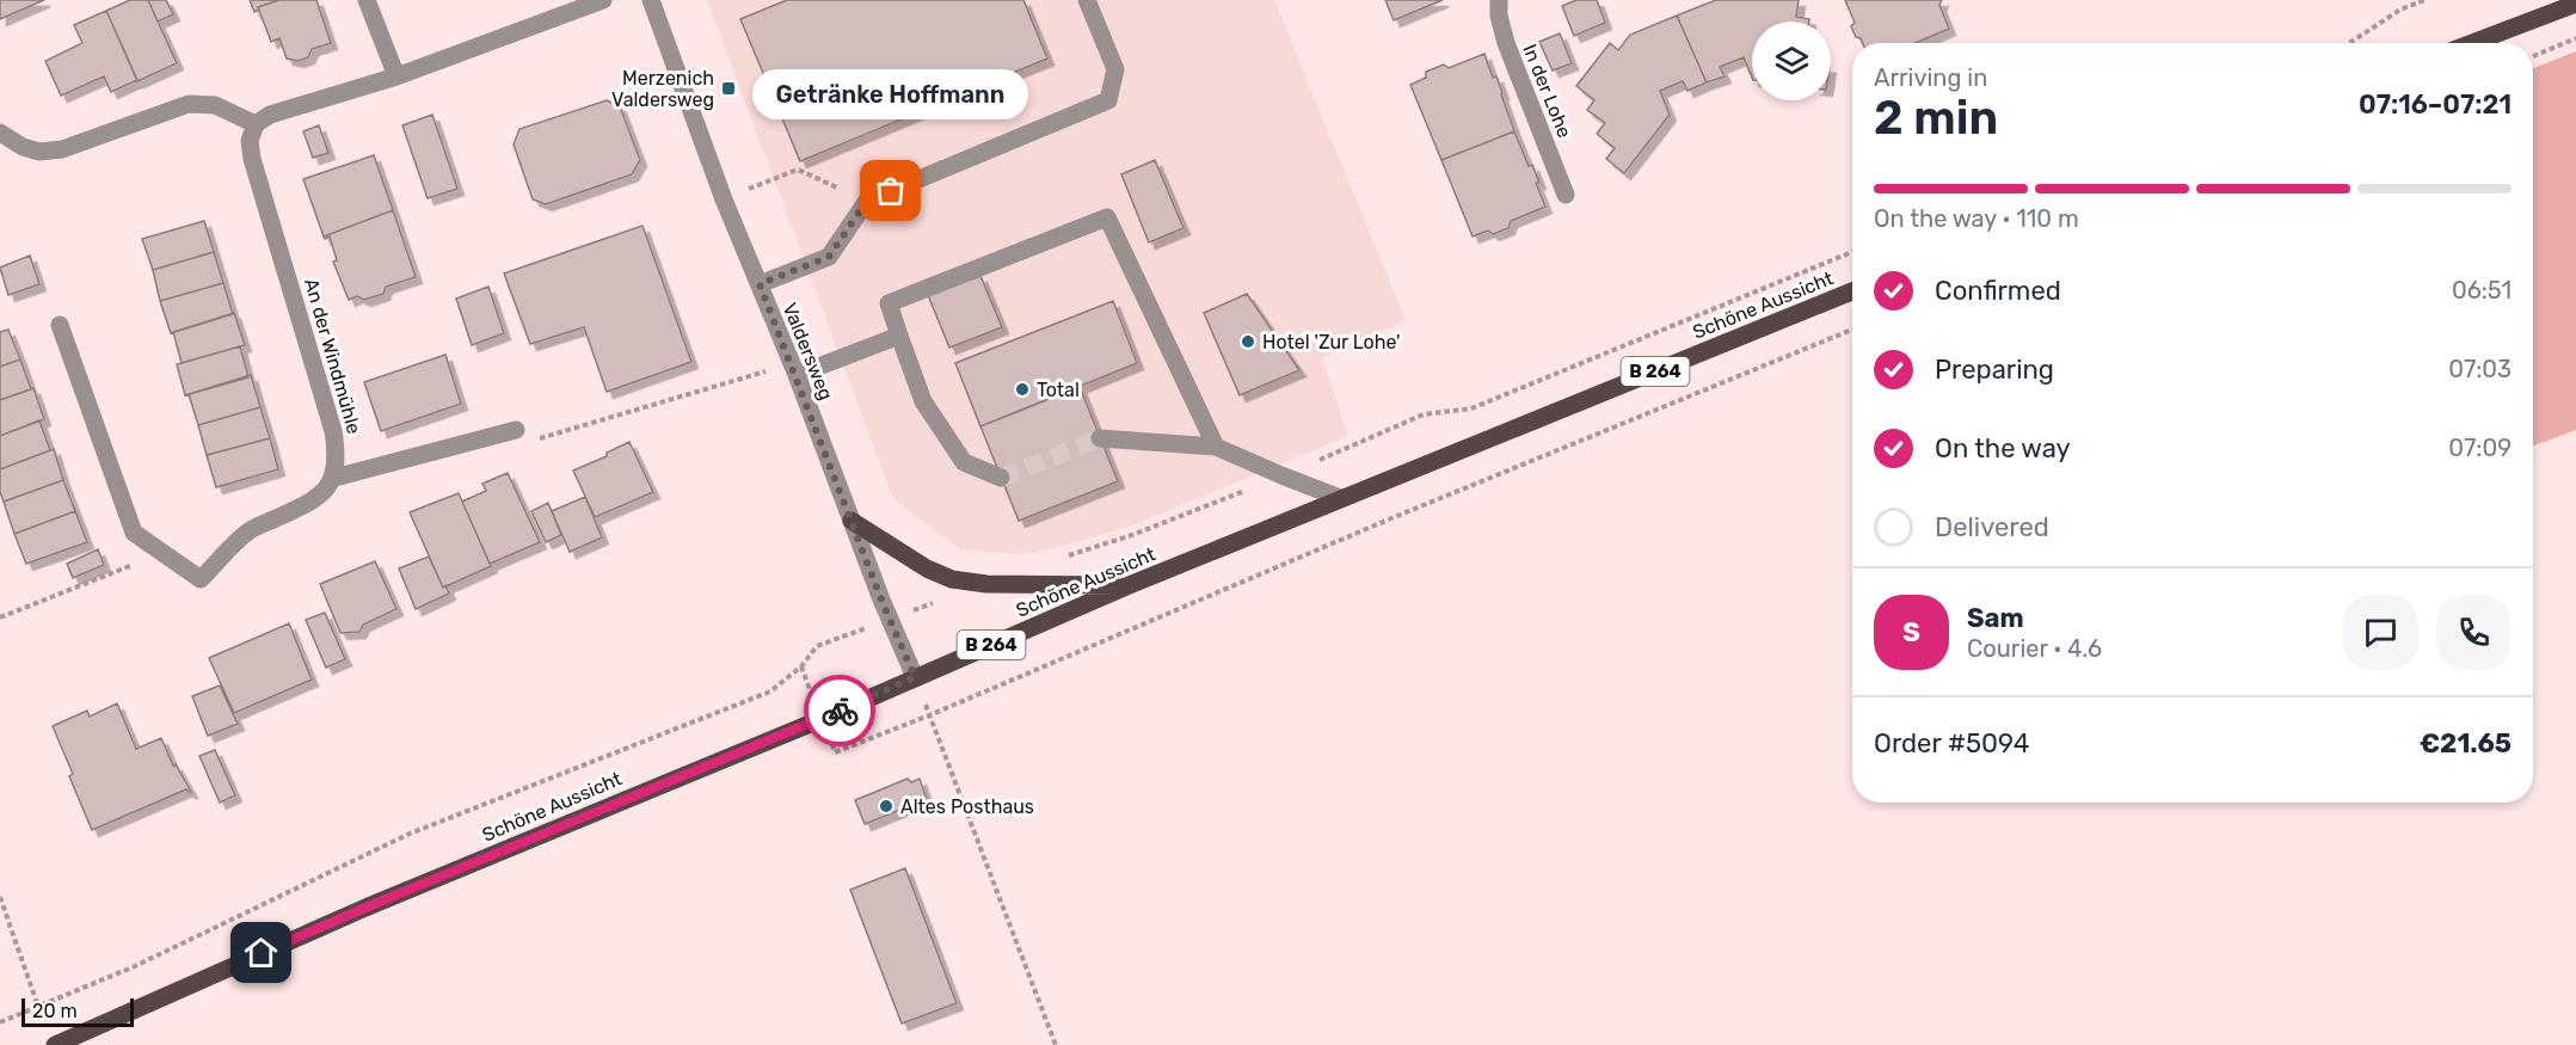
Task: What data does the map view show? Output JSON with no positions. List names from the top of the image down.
{
  "streets": {
    "main road": ["Schöne Aussicht", "B 264"],
    "street": ["In der Lohe", "Valdersweg", "An der Windmühle"]
  },
  "crossings": [
    ["Schöne Aussicht", "Valdersweg"]
  ],
  "places": {
    "transit": ["Merzenich Valdersweg"],
    "other": [
      "Getränke Hoffmann",
      "Hotel 'Zur Lohe'",
      "Total",
      "Altes Posthaus"
    ]
  },
  "scale_bar": "20 m",
  "page": {
    "heading": ["2 min", "Arriving in", "07:16–07:21"],
    "panel": [
      "Sam",
      "Courier · 4.6",
      "Order #5094",
      "€21.65"
    ],
    "bubble": "Getränke Hoffmann",
    "bar": "On the way · 110 m",
    "list": [
      ["Confirmed", "06:51"],
      ["Preparing", "07:03"],
      ["On the way", "07:09"],
      "Delivered"
    ],
    "round": "S",
    "scale": "20 m"
  }
}
